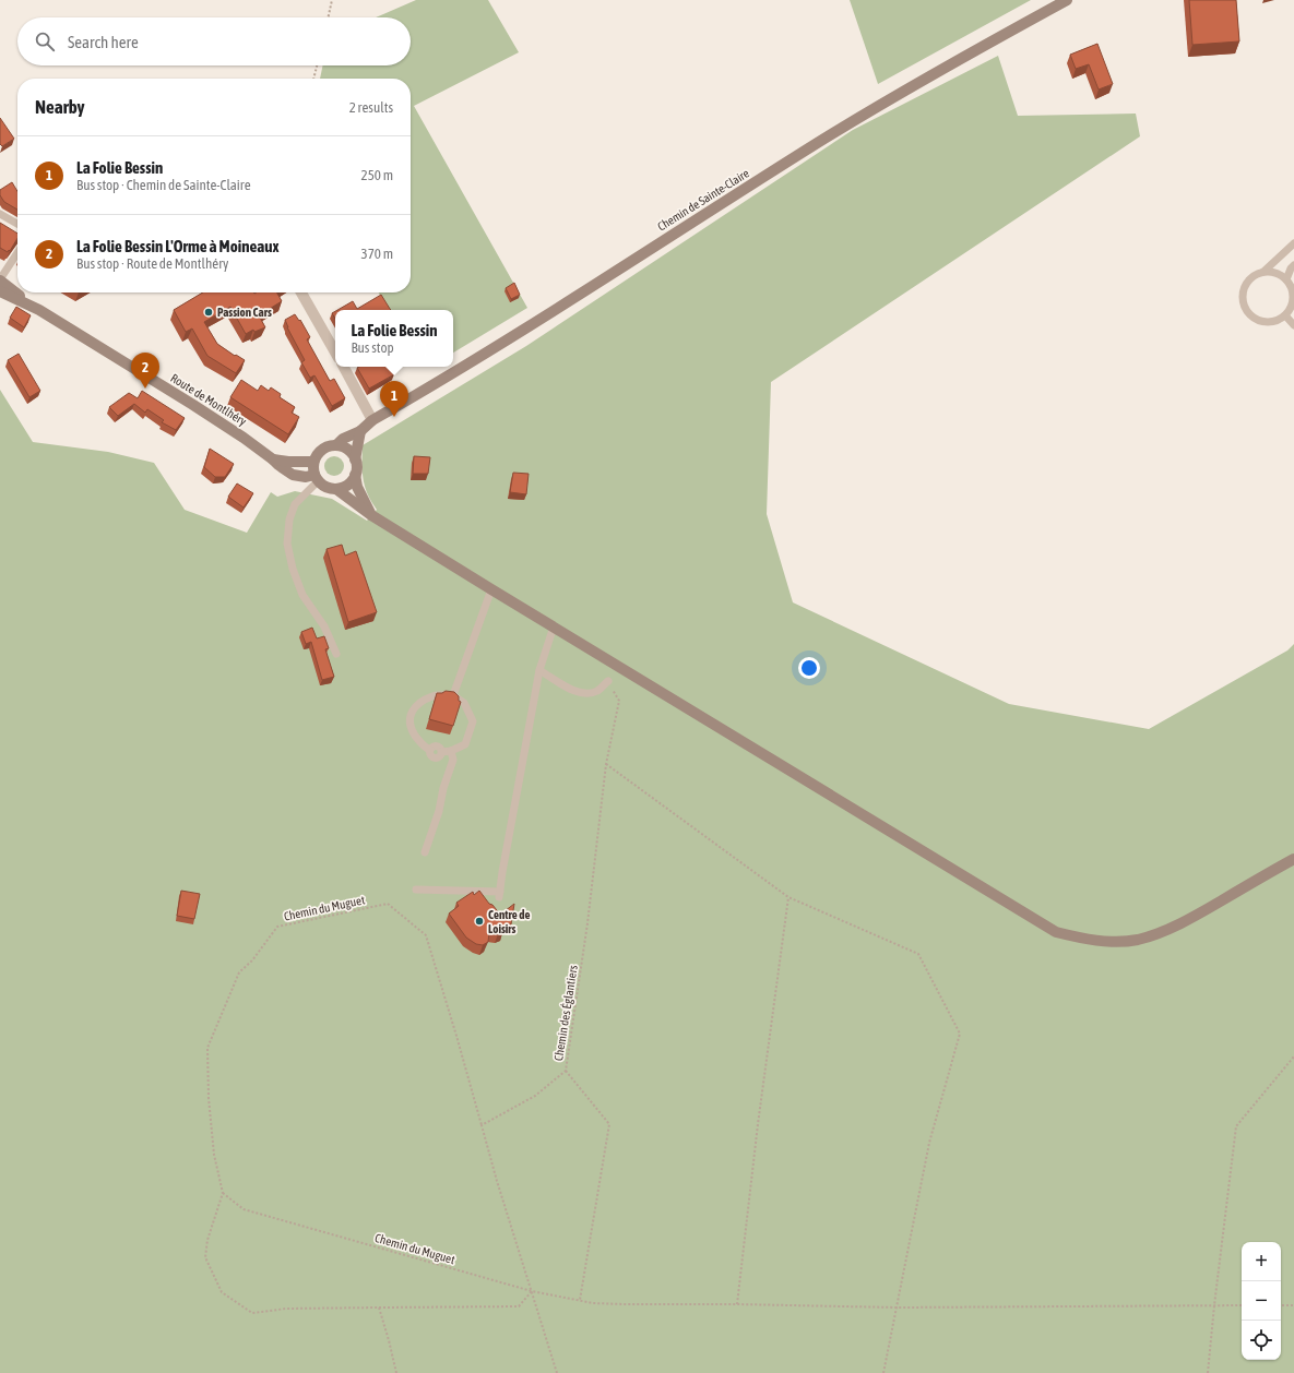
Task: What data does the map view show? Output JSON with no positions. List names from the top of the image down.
{
  "streets": {
    "main road": ["Chemin de Sainte-Claire", "Route de Montlhéry"],
    "path": ["Chemin du Muguet", "Chemin des Églantiers"]
  },
  "crossings": [
    ["Chemin de Sainte-Claire", "Route de Montlhéry"],
    ["Chemin du Muguet", "Chemin des Églantiers"]
  ],
  "places": ["Passion Cars", "Centre de Loisirs"],
  "page": {
    "search": "Search here",
    "heading": ["Nearby", "2 results"],
    "list": [
      {
        "mark": "1",
        "name": "La Folie Bessin",
        "note": "Bus stop · Chemin de Sainte-Claire",
        "value": "250 m"
      },
      {
        "mark": "2",
        "name": "La Folie Bessin L'Orme à Moineaux",
        "note": "Bus stop · Route de Montlhéry",
        "value": "370 m"
      }
    ],
    "popup": ["La Folie Bessin", "Bus stop"],
    "pins": ["2", "1"],
    "map_buttons": ["+", "−"]
  }
}
